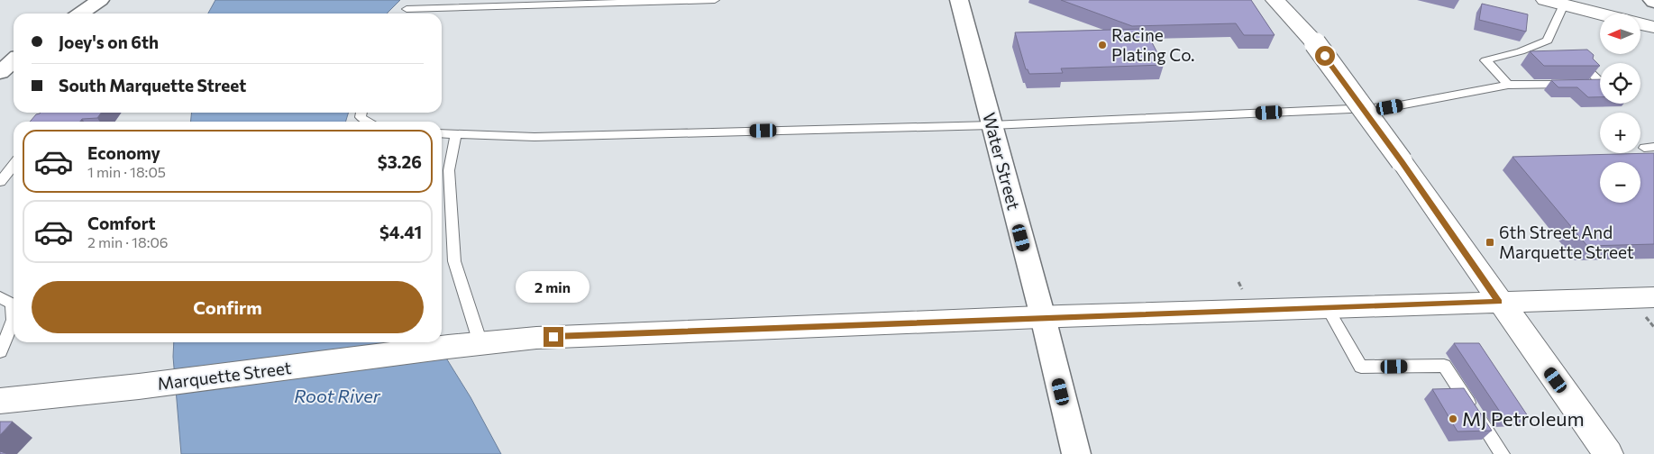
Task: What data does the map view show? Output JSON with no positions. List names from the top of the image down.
{
  "streets": {
    "street": ["Water Street", "Marquette Street"]
  },
  "crossings": [
    ["Water Street", "Marquette Street"]
  ],
  "water": ["Root River"],
  "places": {
    "other": ["Racine Plating Co.", "MJ Petroleum"],
    "transit": ["6th Street And Marquette Street"]
  },
  "north": "left",
  "page": {
    "map_buttons": ["+", "−"],
    "banner": ["Joey's on 6th", "South Marquette Street"],
    "list": [
      {
        "name": "Economy",
        "note": "1 min · 18:05",
        "value": "$3.26"
      },
      {
        "name": "Comfort",
        "note": "2 min · 18:06",
        "value": "$4.41"
      }
    ],
    "bubble": "2 min",
    "buttons": "Confirm"
  }
}
